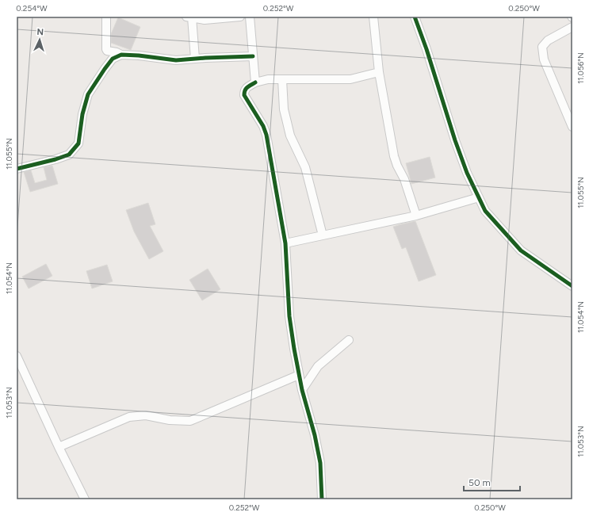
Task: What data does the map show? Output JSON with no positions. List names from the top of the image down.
{
  "scale_bar": "50 m",
  "north": "top",
  "coordinates": [
    "0.254°W",
    "0.252°W",
    "0.250°W",
    "11.056°N",
    "11.055°N",
    "11.054°N",
    "11.053°N"
  ]
}
